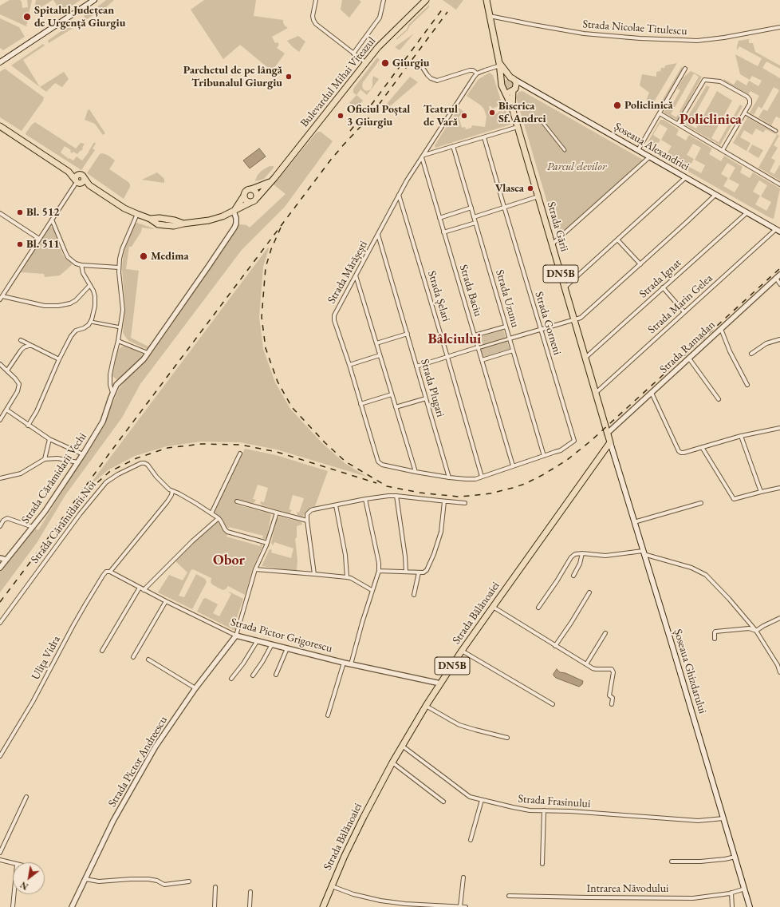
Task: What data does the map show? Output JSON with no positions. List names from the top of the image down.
{
  "streets": {
    "main road": [
      "Bulevardul Mihai Viteazul",
      "Șoseaua Alexandriei",
      "Strada Gării",
      "DN5B",
      "Strada Bălănoaiei",
      "Șoseaua Ghizdarului"
    ],
    "street": [
      "Strada Nicolae Titulescu",
      "Strada Mărășești",
      "Strada Ignat",
      "Strada Baciu",
      "Strada Șelari",
      "Strada Uzunu",
      "Strada Marin Gelea",
      "Strada Gorneni",
      "Strada Ramadan",
      "Strada Plugari",
      "Strada Cărămidarii Vechi",
      "Strada Cărămidarii Noi",
      "Strada Pictor Grigorescu",
      "Ulița Vidra",
      "Strada Pictor Andreescu",
      "Strada Frasinului",
      "Intrarea Năvodului"
    ]
  },
  "crossings": [
    ["Strada Nicolae Titulescu", "DN5B"],
    ["Șoseaua Alexandriei", "Strada Gării"],
    ["Șoseaua Alexandriei", "DN5B"],
    ["Șoseaua Alexandriei", "Strada Ignat"],
    ["Șoseaua Alexandriei", "Strada Marin Gelea"],
    ["Strada Gării", "DN5B"],
    ["Strada Gării", "Strada Ignat"],
    ["Strada Gării", "Strada Marin Gelea"],
    ["Strada Gării", "Strada Ramadan"],
    ["Strada Gării", "Strada Bălănoaiei"],
    ["Strada Gării", "Șoseaua Ghizdarului"],
    ["Strada Mărășești", "Strada Baciu"],
    ["Strada Mărășești", "Strada Șelari"],
    ["Strada Mărășești", "Strada Plugari"],
    ["Strada Uzunu", "Strada Gorneni"],
    ["Strada Cărămidarii Noi", "Ulița Vidra"],
    ["Strada Bălănoaiei", "Strada Pictor Grigorescu"],
    ["Strada Bălănoaiei", "Șoseaua Ghizdarului"],
    ["Strada Bălănoaiei", "Strada Frasinului"],
    ["Strada Pictor Grigorescu", "Ulița Vidra"],
    ["Strada Pictor Grigorescu", "Strada Pictor Andreescu"],
    ["Șoseaua Ghizdarului", "Strada Frasinului"],
    ["Șoseaua Ghizdarului", "Intrarea Năvodului"]
  ],
  "districts": ["Policlinica", "Bâlciului", "Obor"],
  "parks": ["Parcul elevilor"],
  "places": [
    "Spitalul Județean de Urgență Giurgiu",
    "Giurgiu",
    "Parchetul de pe lângă Tribunalul Giurgiu",
    "Policlinică",
    "Biserica Sf. Andrei",
    "Oficiul Poștal 3 Giurgiu",
    "Teatrul de Vară",
    "Vlasca",
    "Bl. 512",
    "Bl. 511",
    "Medima"
  ],
  "north": "bottom left"
}
